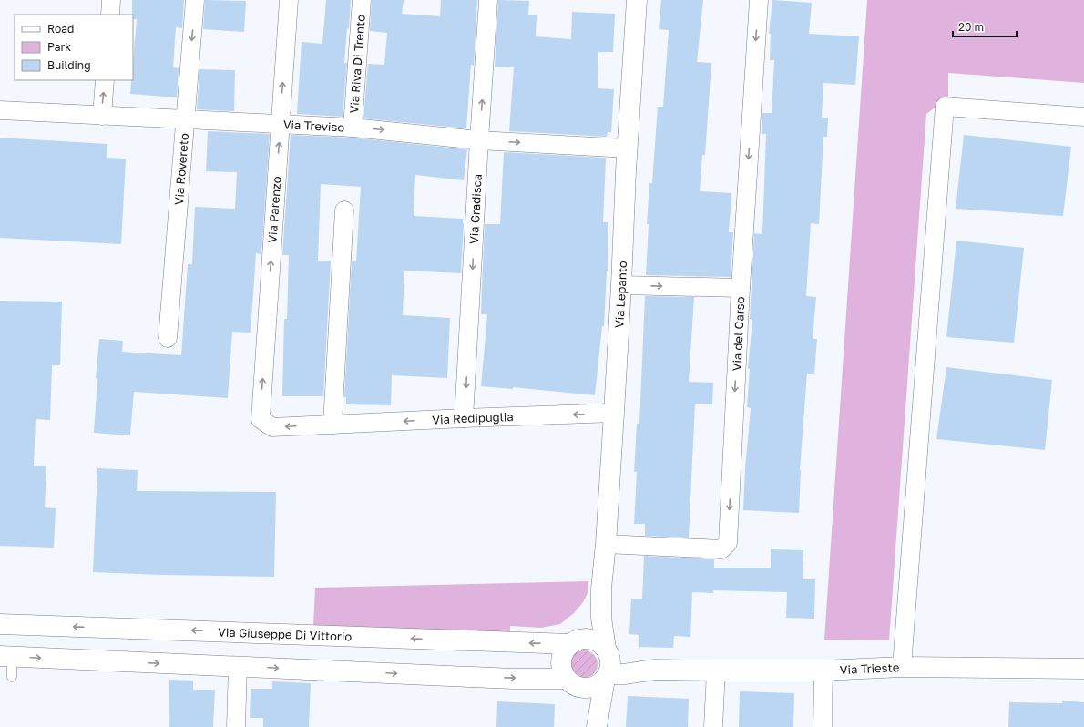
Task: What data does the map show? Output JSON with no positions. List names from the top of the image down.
{
  "streets": {
    "street": [
      "Via Riva Di Trento",
      "Via Treviso",
      "Via Rovereto",
      "Via Gradisca",
      "Via Parenzo",
      "Via Lepanto",
      "Via del Carso",
      "Via Redipuglia",
      "Via Giuseppe Di Vittorio",
      "Via Trieste"
    ]
  },
  "crossings": [
    ["Via Riva Di Trento", "Via Treviso"],
    ["Via Treviso", "Via Rovereto"],
    ["Via Treviso", "Via Gradisca"],
    ["Via Treviso", "Via Parenzo"],
    ["Via Treviso", "Via Lepanto"],
    ["Via Gradisca", "Via Redipuglia"],
    ["Via Parenzo", "Via Redipuglia"],
    ["Via Lepanto", "Via del Carso"],
    ["Via Lepanto", "Via Redipuglia"],
    ["Via Lepanto", "Via Giuseppe Di Vittorio"],
    ["Via Lepanto", "Via Trieste"],
    ["Via Giuseppe Di Vittorio", "Via Trieste"]
  ],
  "one_way": ["Via Treviso", "Via del Carso", "Via Redipuglia"],
  "legend": ["Road", "Park", "Building"],
  "scale_bar": "20 m"
}
